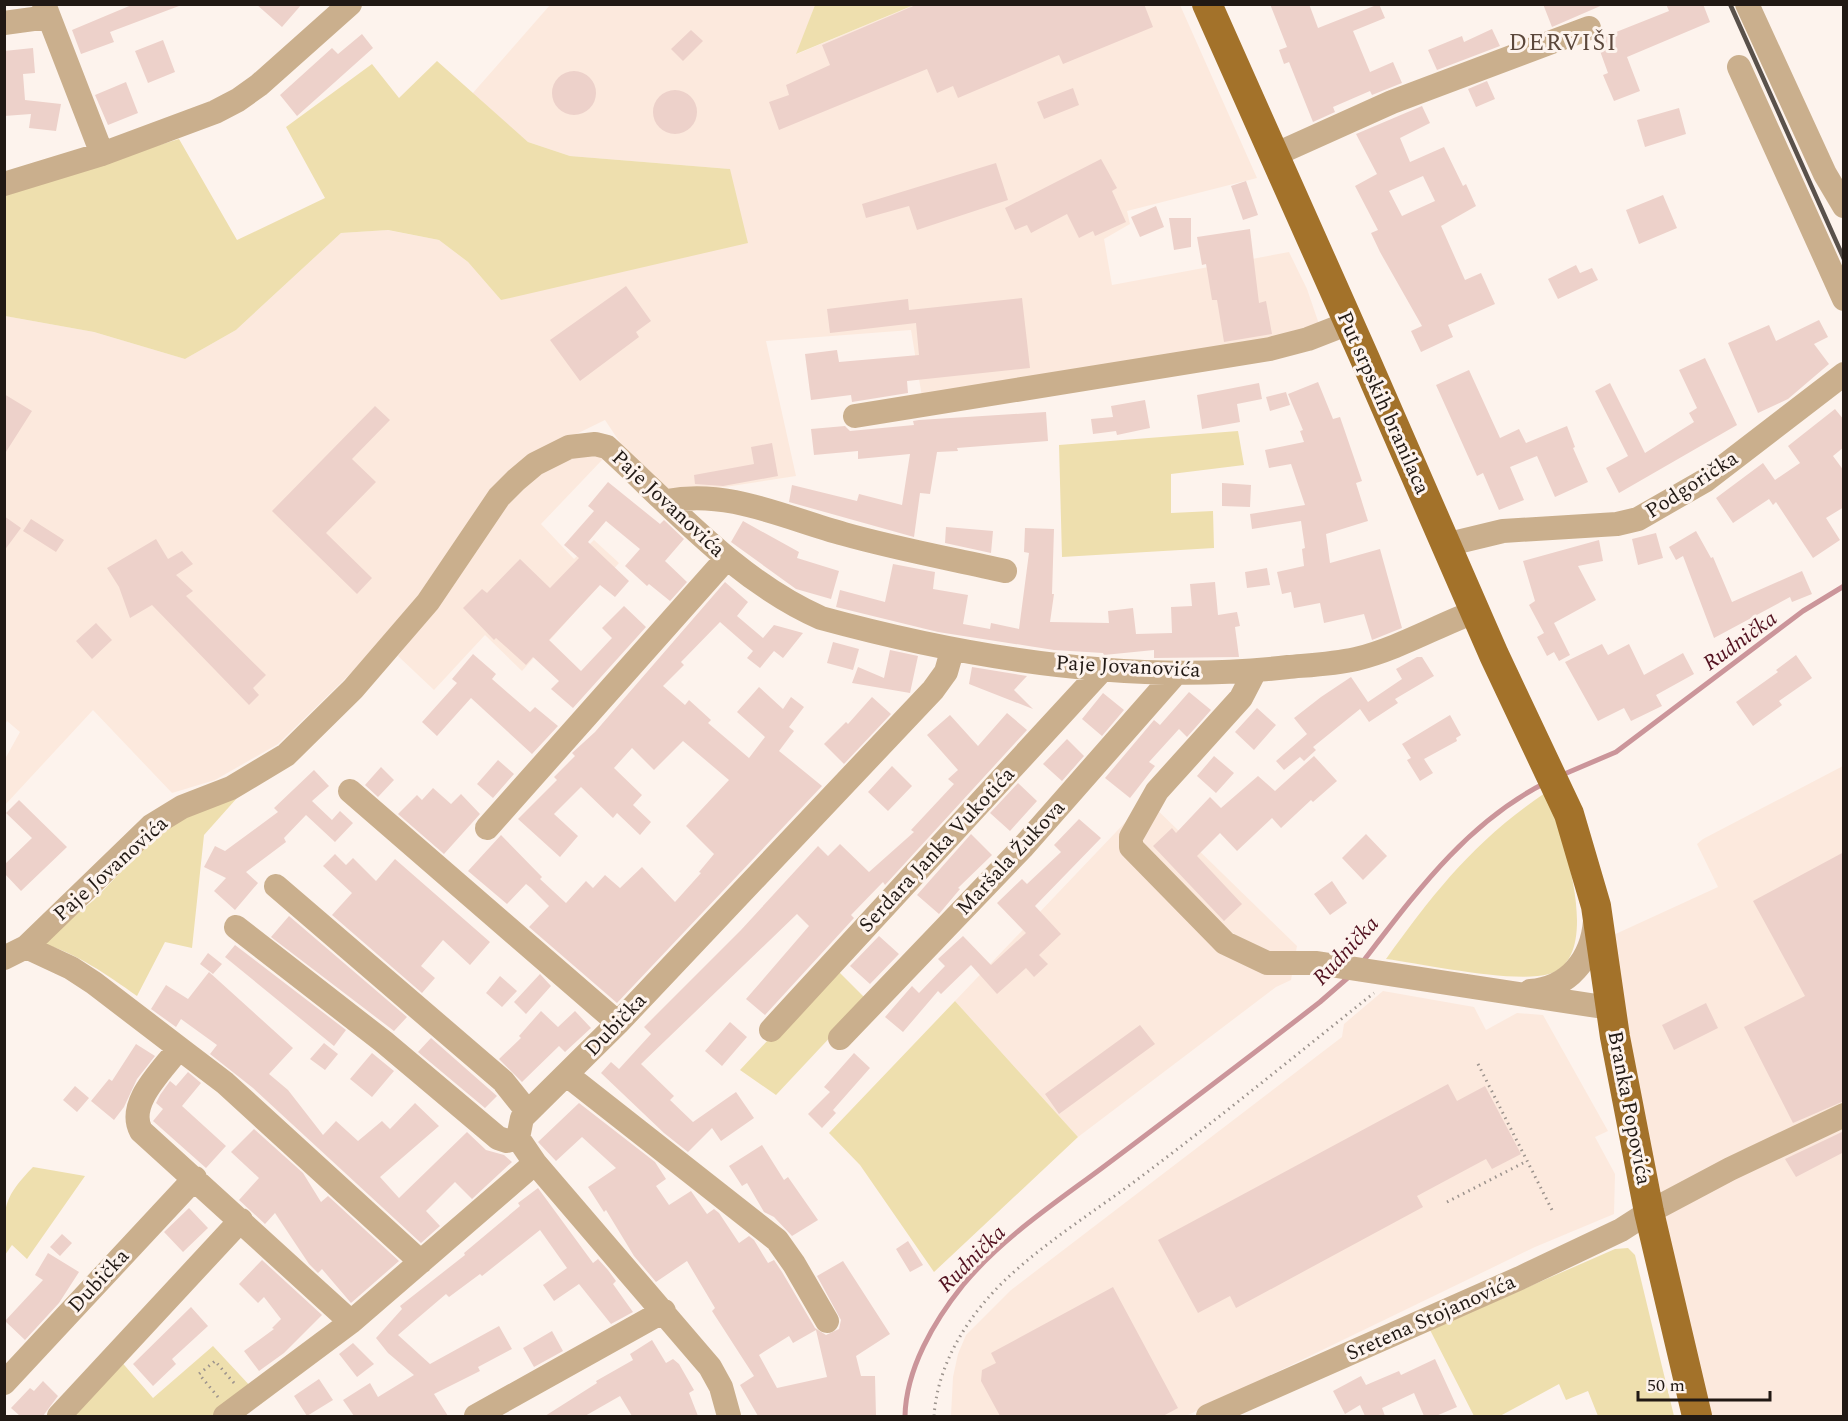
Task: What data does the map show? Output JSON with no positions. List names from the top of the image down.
{
  "streets": {
    "main road": ["Put srpskih branilaca", "Branka Popovića"],
    "street": [
      "Podgorička",
      "Paje Jovanovića",
      "Serdara Janka Vukotića",
      "Maršala Žukova",
      "Dubička",
      "Sretena Stojanovića"
    ]
  },
  "crossings": [
    ["Put srpskih branilaca", "Podgorička"],
    ["Put srpskih branilaca", "Paje Jovanovića"],
    ["Put srpskih branilaca", "Branka Popovića"],
    ["Paje Jovanovića", "Serdara Janka Vukotića"],
    ["Paje Jovanovića", "Maršala Žukova"],
    ["Paje Jovanovića", "Dubička"],
    ["Branka Popovića", "Sretena Stojanovića"]
  ],
  "districts": ["DERVIŠI"],
  "water": ["Rudnička"],
  "scale_bar": "50 m"
}
